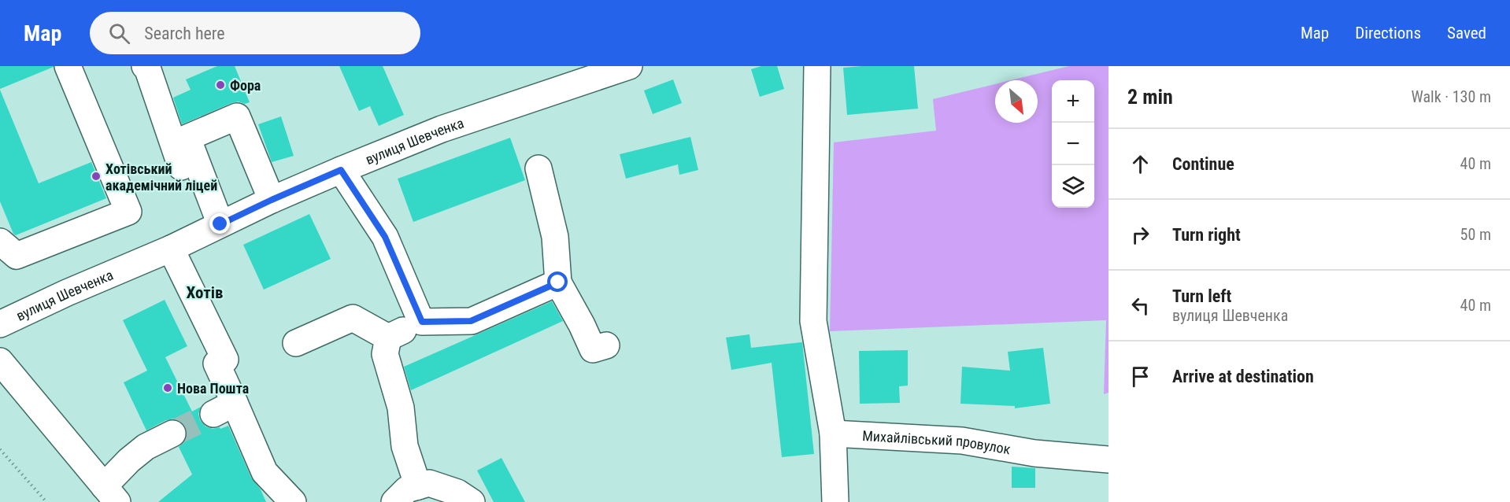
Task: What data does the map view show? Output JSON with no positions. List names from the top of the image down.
{
  "streets": {
    "street": ["вулиця Шевченка", "Михайлівський провулок"]
  },
  "districts": ["Хотів"],
  "places": ["Фора", "Хотівський академічний ліцей", "Нова Пошта"],
  "north": "bottom right",
  "page": {
    "header": "Map",
    "search": "Search here",
    "nav": ["Map", "Directions", "Saved"],
    "heading": ["2 min", "Walk · 130 m"],
    "map_buttons": ["+", "−"],
    "list": [
      ["Continue", "40 m"],
      ["Turn right", "50 m"],
      ["Turn left", "вулиця Шевченка", "40 m"],
      "Arrive at destination"
    ]
  }
}
